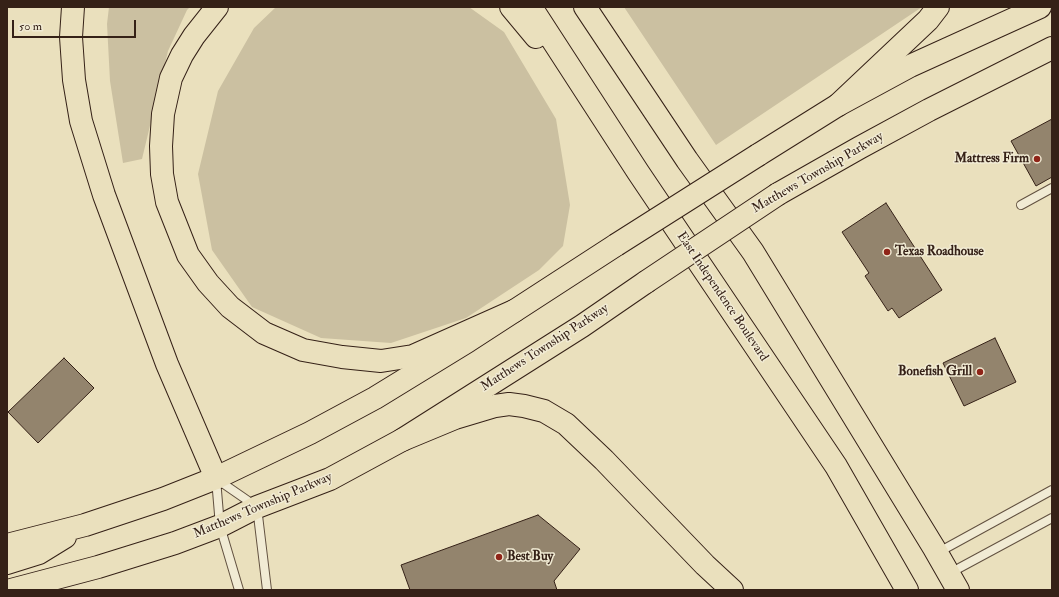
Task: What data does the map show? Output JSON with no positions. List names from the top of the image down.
{
  "streets": {
    "main road": ["Matthews Township Parkway", "East Independence Boulevard"]
  },
  "places": [
    "Mattress Firm",
    "Texas Roadhouse",
    "Bonefish Grill",
    "Best Buy"
  ],
  "scale_bar": "50 m"
}
